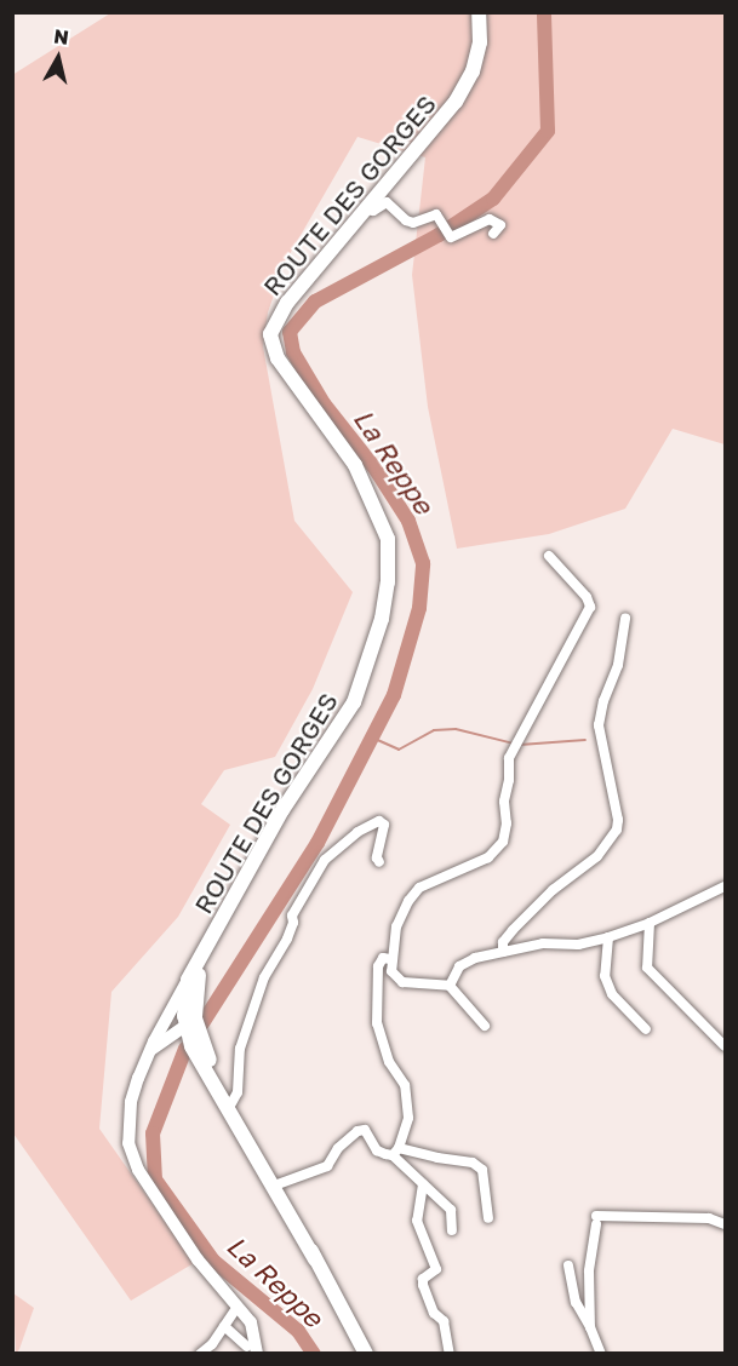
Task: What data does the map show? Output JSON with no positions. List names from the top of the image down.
{
  "streets": {
    "main road": ["ROUTE DES GORGES"]
  },
  "water": ["La Reppe"],
  "north": "top"
}
